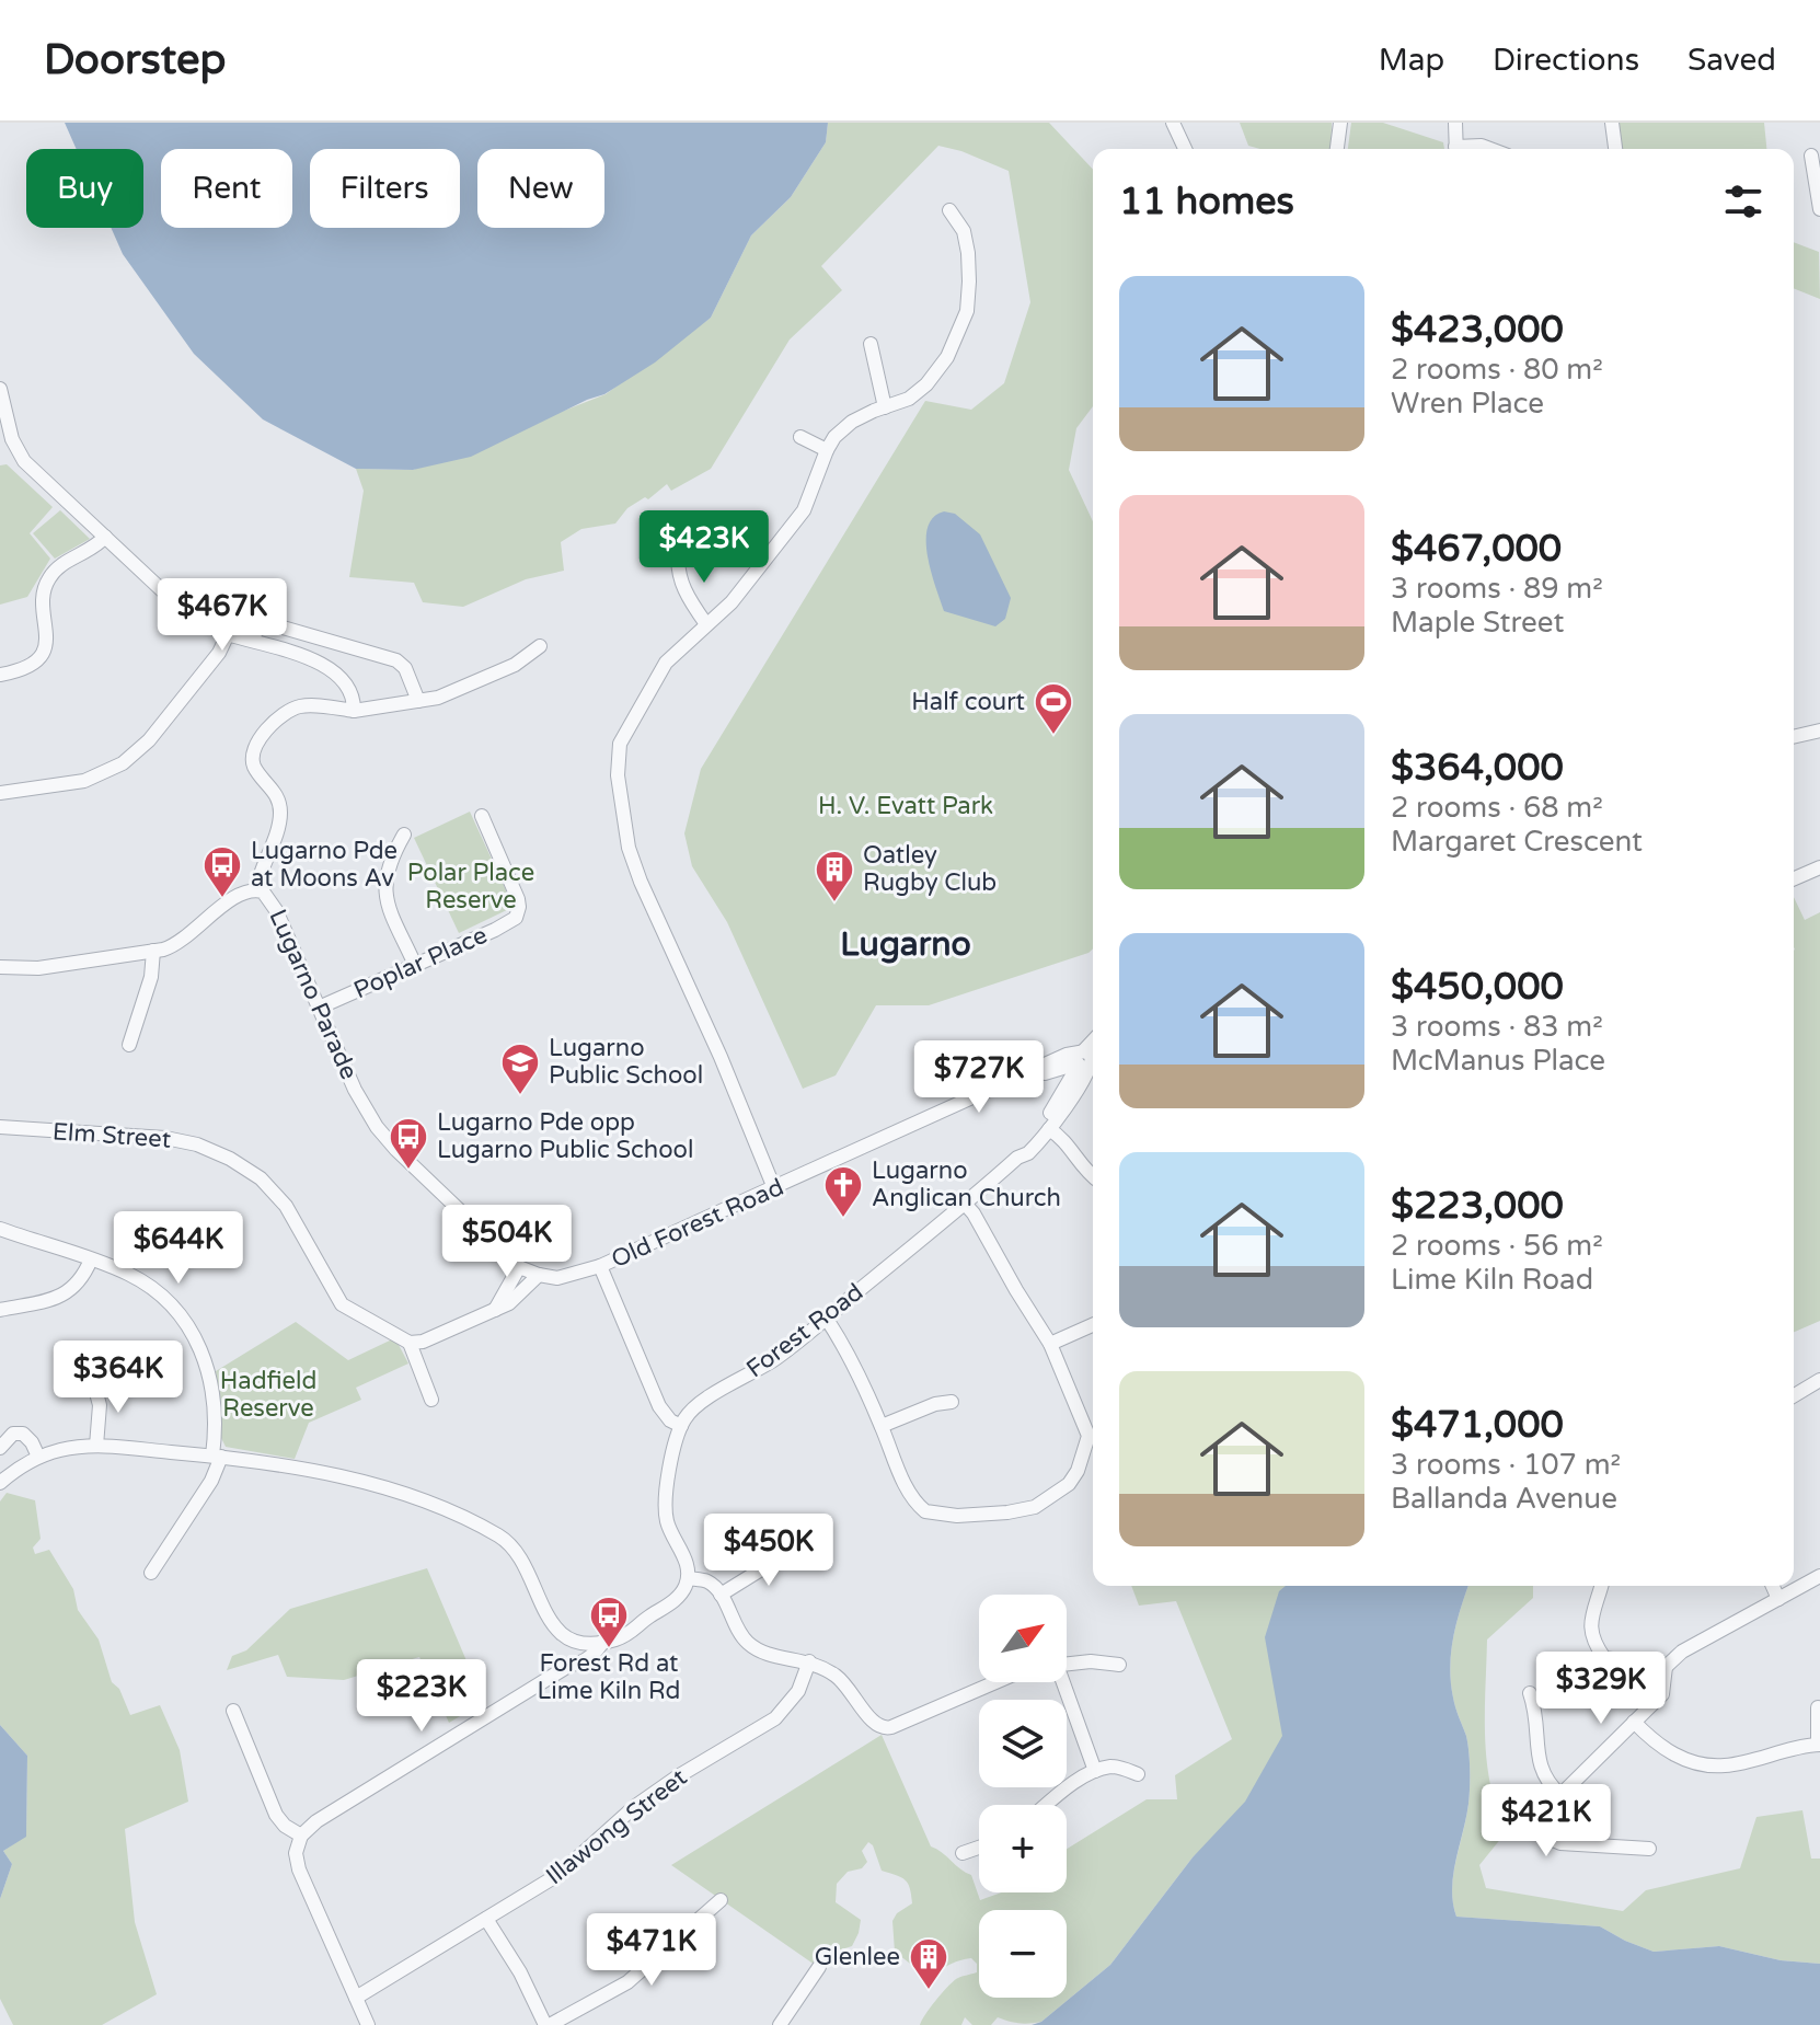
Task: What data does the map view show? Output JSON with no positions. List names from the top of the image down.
{
  "streets": {
    "street": [
      "Poplar Place",
      "Lugarno Parade",
      "Elm Street",
      "Old Forest Road",
      "Forest Road",
      "Illawong Street"
    ]
  },
  "crossings": [
    ["Poplar Place", "Lugarno Parade"],
    ["Lugarno Parade", "Old Forest Road"],
    ["Old Forest Road", "Forest Road"]
  ],
  "districts": ["Lugarno"],
  "parks": ["H. V. Evatt Park", "Polar Place Reserve", "Hadfield Reserve"],
  "places": {
    "sports": ["Half court"],
    "bus stop": ["Lugarno Pde at Moons Av", "Lugarno Pde opp Lugarno Public School", "Forest Rd at Lime Kiln Rd"],
    "building": ["Oatley Rugby Club", "Glenlee"],
    "school or university": ["Lugarno Public School"],
    "church": ["Lugarno Anglican Church"]
  },
  "north": "top right",
  "page": {
    "header": "Doorstep",
    "nav": ["Map", "Directions", "Saved"],
    "chip": [
      "Buy",
      "Rent",
      "Filters",
      "New"
    ],
    "heading": "11 homes",
    "list": [
      {
        "name": "$423,000",
        "note": "2 rooms · 80 m² · Wren Place"
      },
      {
        "name": "$467,000",
        "note": "3 rooms · 89 m² · Maple Street"
      },
      {
        "name": "$364,000",
        "note": "2 rooms · 68 m² · Margaret Crescent"
      },
      {
        "name": "$450,000",
        "note": "3 rooms · 83 m² · McManus Place"
      },
      {
        "name": "$223,000",
        "note": "2 rooms · 56 m² · Lime Kiln Road"
      },
      {
        "name": "$471,000",
        "note": "3 rooms · 107 m² · Ballanda Avenue"
      }
    ],
    "price": [
      "$423K",
      "$467K",
      "$727K",
      "$504K",
      "$644K",
      "$364K",
      "$450K",
      "$329K",
      "$223K",
      "$421K",
      "$471K"
    ],
    "map_buttons": ["+", "−"]
  }
}
